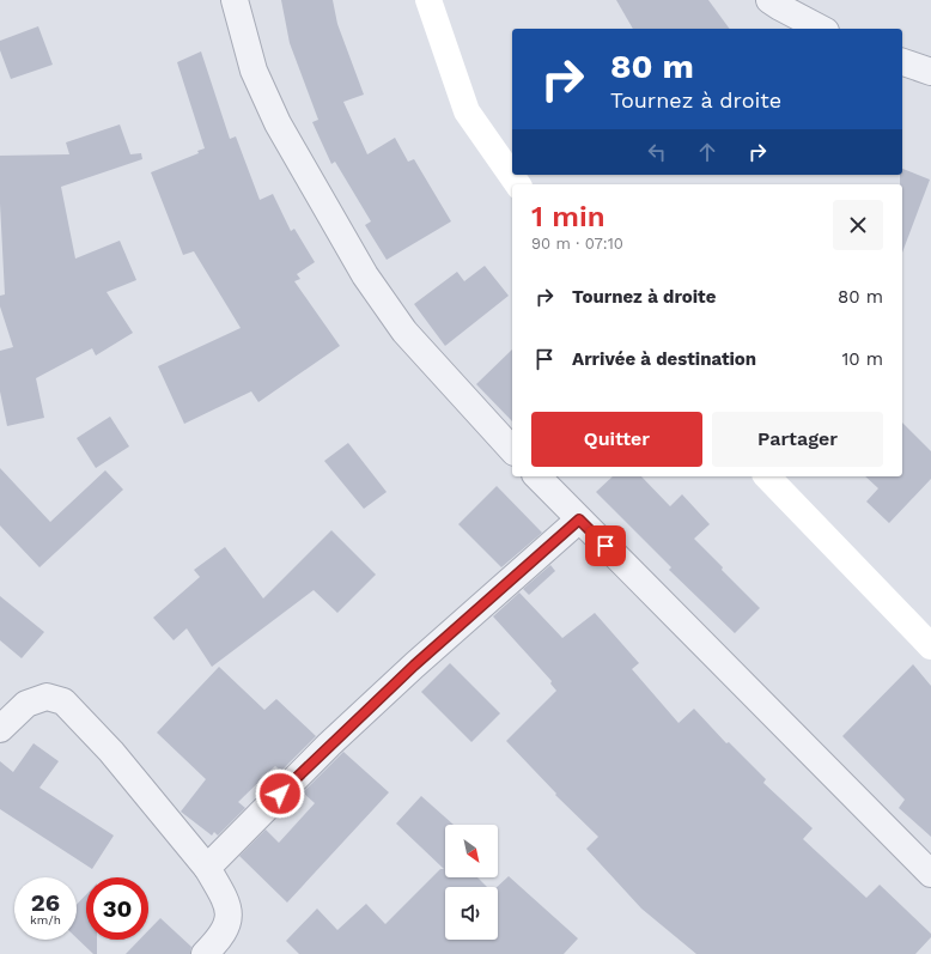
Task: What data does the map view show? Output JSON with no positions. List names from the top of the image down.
{
  "north": "bottom right",
  "page": {
    "turn": ["80 m", "Tournez à droite"],
    "heading": ["1 min", "90 m · 07:10"],
    "list": [
      {
        "name": "Tournez à droite",
        "value": "80 m"
      },
      {
        "name": "Arrivée à destination",
        "value": "10 m"
      }
    ],
    "buttons": ["Quitter", "Partager"],
    "speed": "26 km/h",
    "limit": "30"
  }
}
